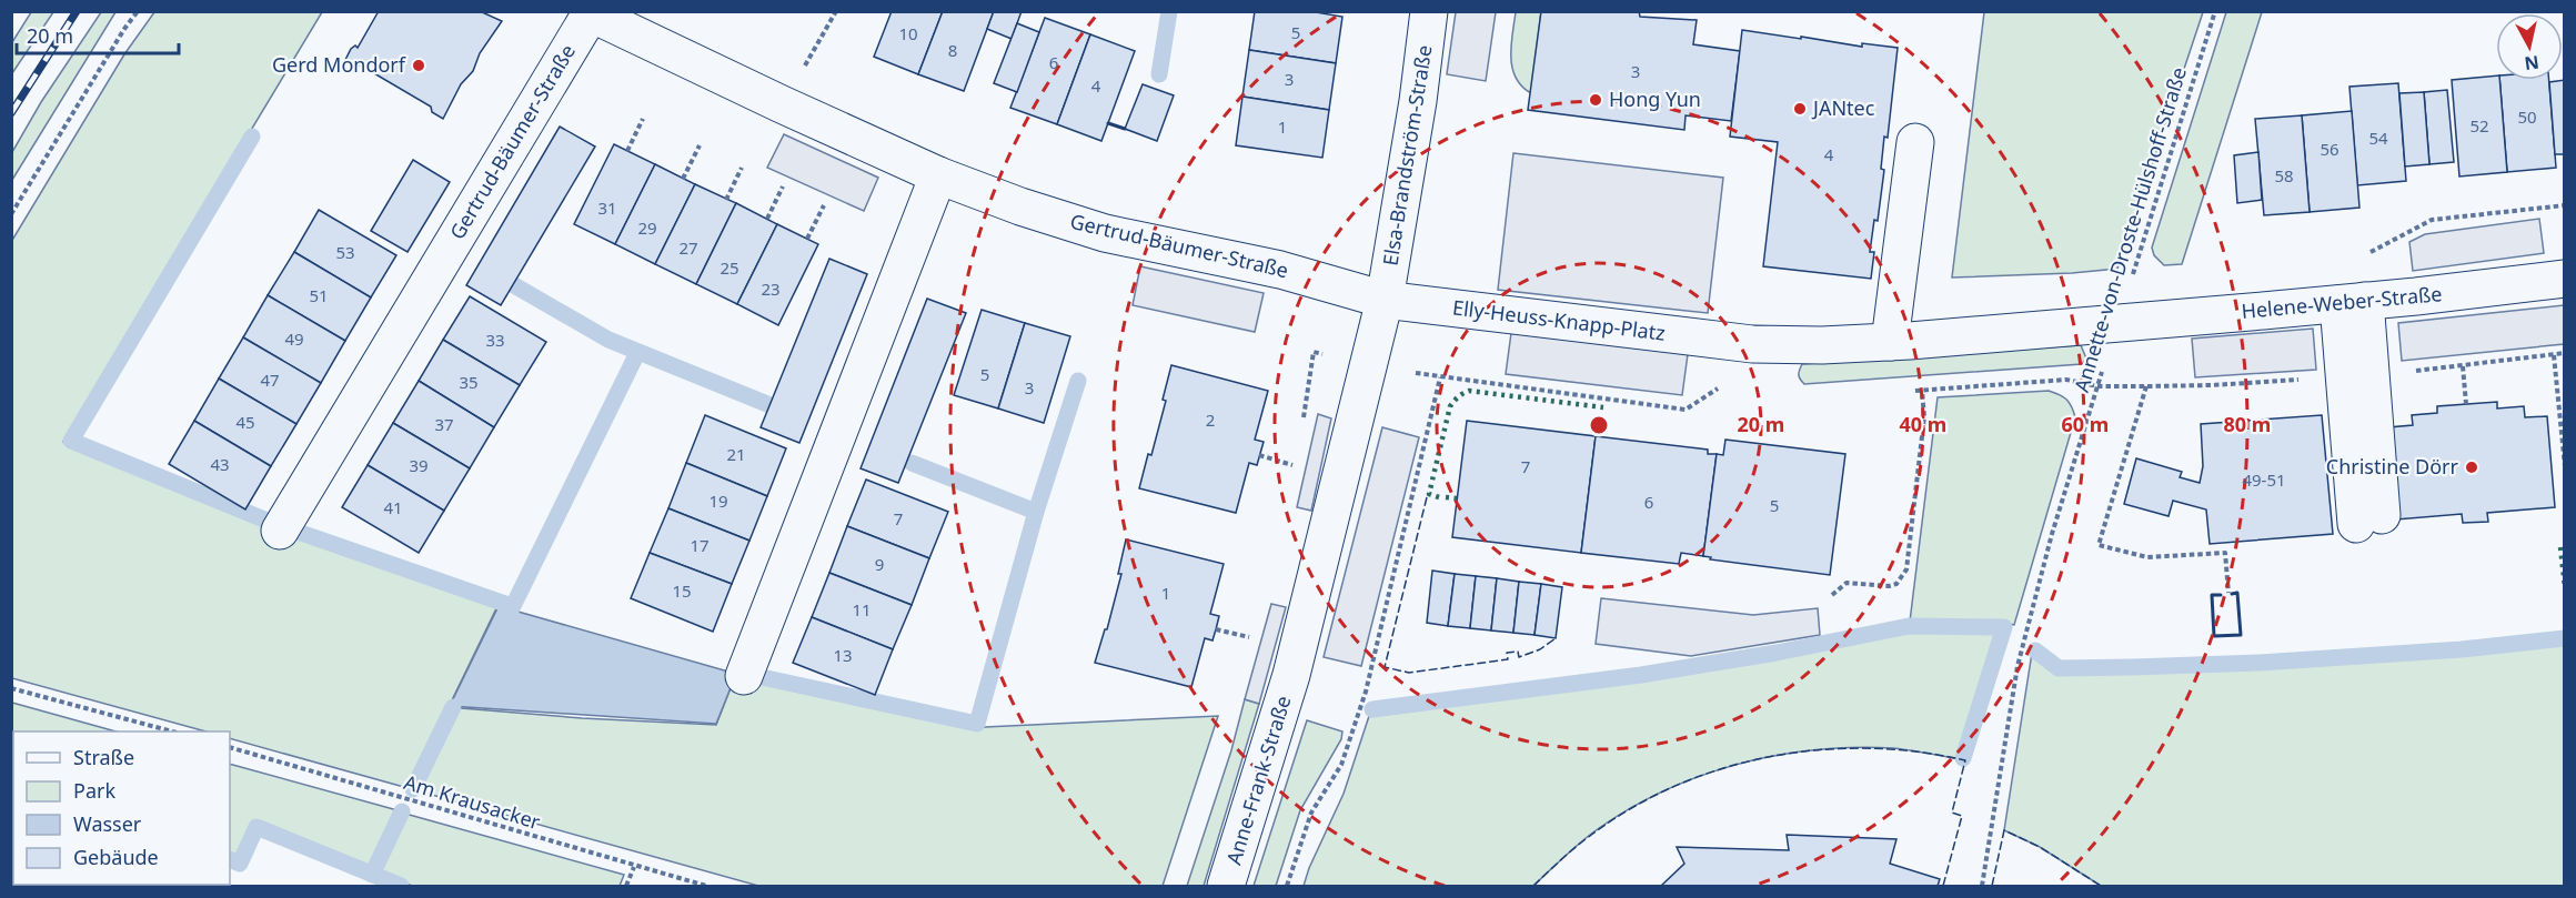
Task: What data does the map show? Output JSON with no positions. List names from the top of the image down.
{
  "streets": {
    "street": [
      "Gertrud-Bäumer-Straße",
      "Elsa-Brandström-Straße",
      "Helene-Weber-Straße",
      "Elly-Heuss-Knapp-Platz",
      "Anne-Frank-Straße"
    ],
    "path": ["Annette-von-Droste-Hülshoff-Straße", "Am Krausacker"]
  },
  "crossings": [
    ["Gertrud-Bäumer-Straße", "Elsa-Brandström-Straße"],
    ["Gertrud-Bäumer-Straße", "Elly-Heuss-Knapp-Platz"],
    ["Elsa-Brandström-Straße", "Elly-Heuss-Knapp-Platz"],
    ["Annette-von-Droste-Hülshoff-Straße", "Helene-Weber-Straße"],
    ["Annette-von-Droste-Hülshoff-Straße", "Elly-Heuss-Knapp-Platz"],
    ["Helene-Weber-Straße", "Elly-Heuss-Knapp-Platz"]
  ],
  "places": [
    "Gerd Mondorf",
    "Hong Yun",
    "JANtec",
    "Christine Dörr"
  ],
  "house_numbers": [
    "5",
    "10",
    "8",
    "6",
    "3",
    "3",
    "4",
    "50",
    "52",
    "1",
    "54",
    "56",
    "4",
    "58",
    "31",
    "29",
    "27",
    "53",
    "25",
    "23",
    "51",
    "49",
    "33",
    "5",
    "47",
    "35",
    "3",
    "2",
    "45",
    "37",
    "21",
    "43",
    "39",
    "7",
    "49-51",
    "19",
    "6",
    "5",
    "41",
    "7",
    "17",
    "9",
    "15",
    "1",
    "11",
    "13"
  ],
  "legend": [
    "Straße",
    "Park",
    "Wasser",
    "Gebäude"
  ],
  "scale_bar": "20 m",
  "north": "bottom",
  "rings": [
    "20 m",
    "40 m",
    "60 m",
    "80 m"
  ]
}
